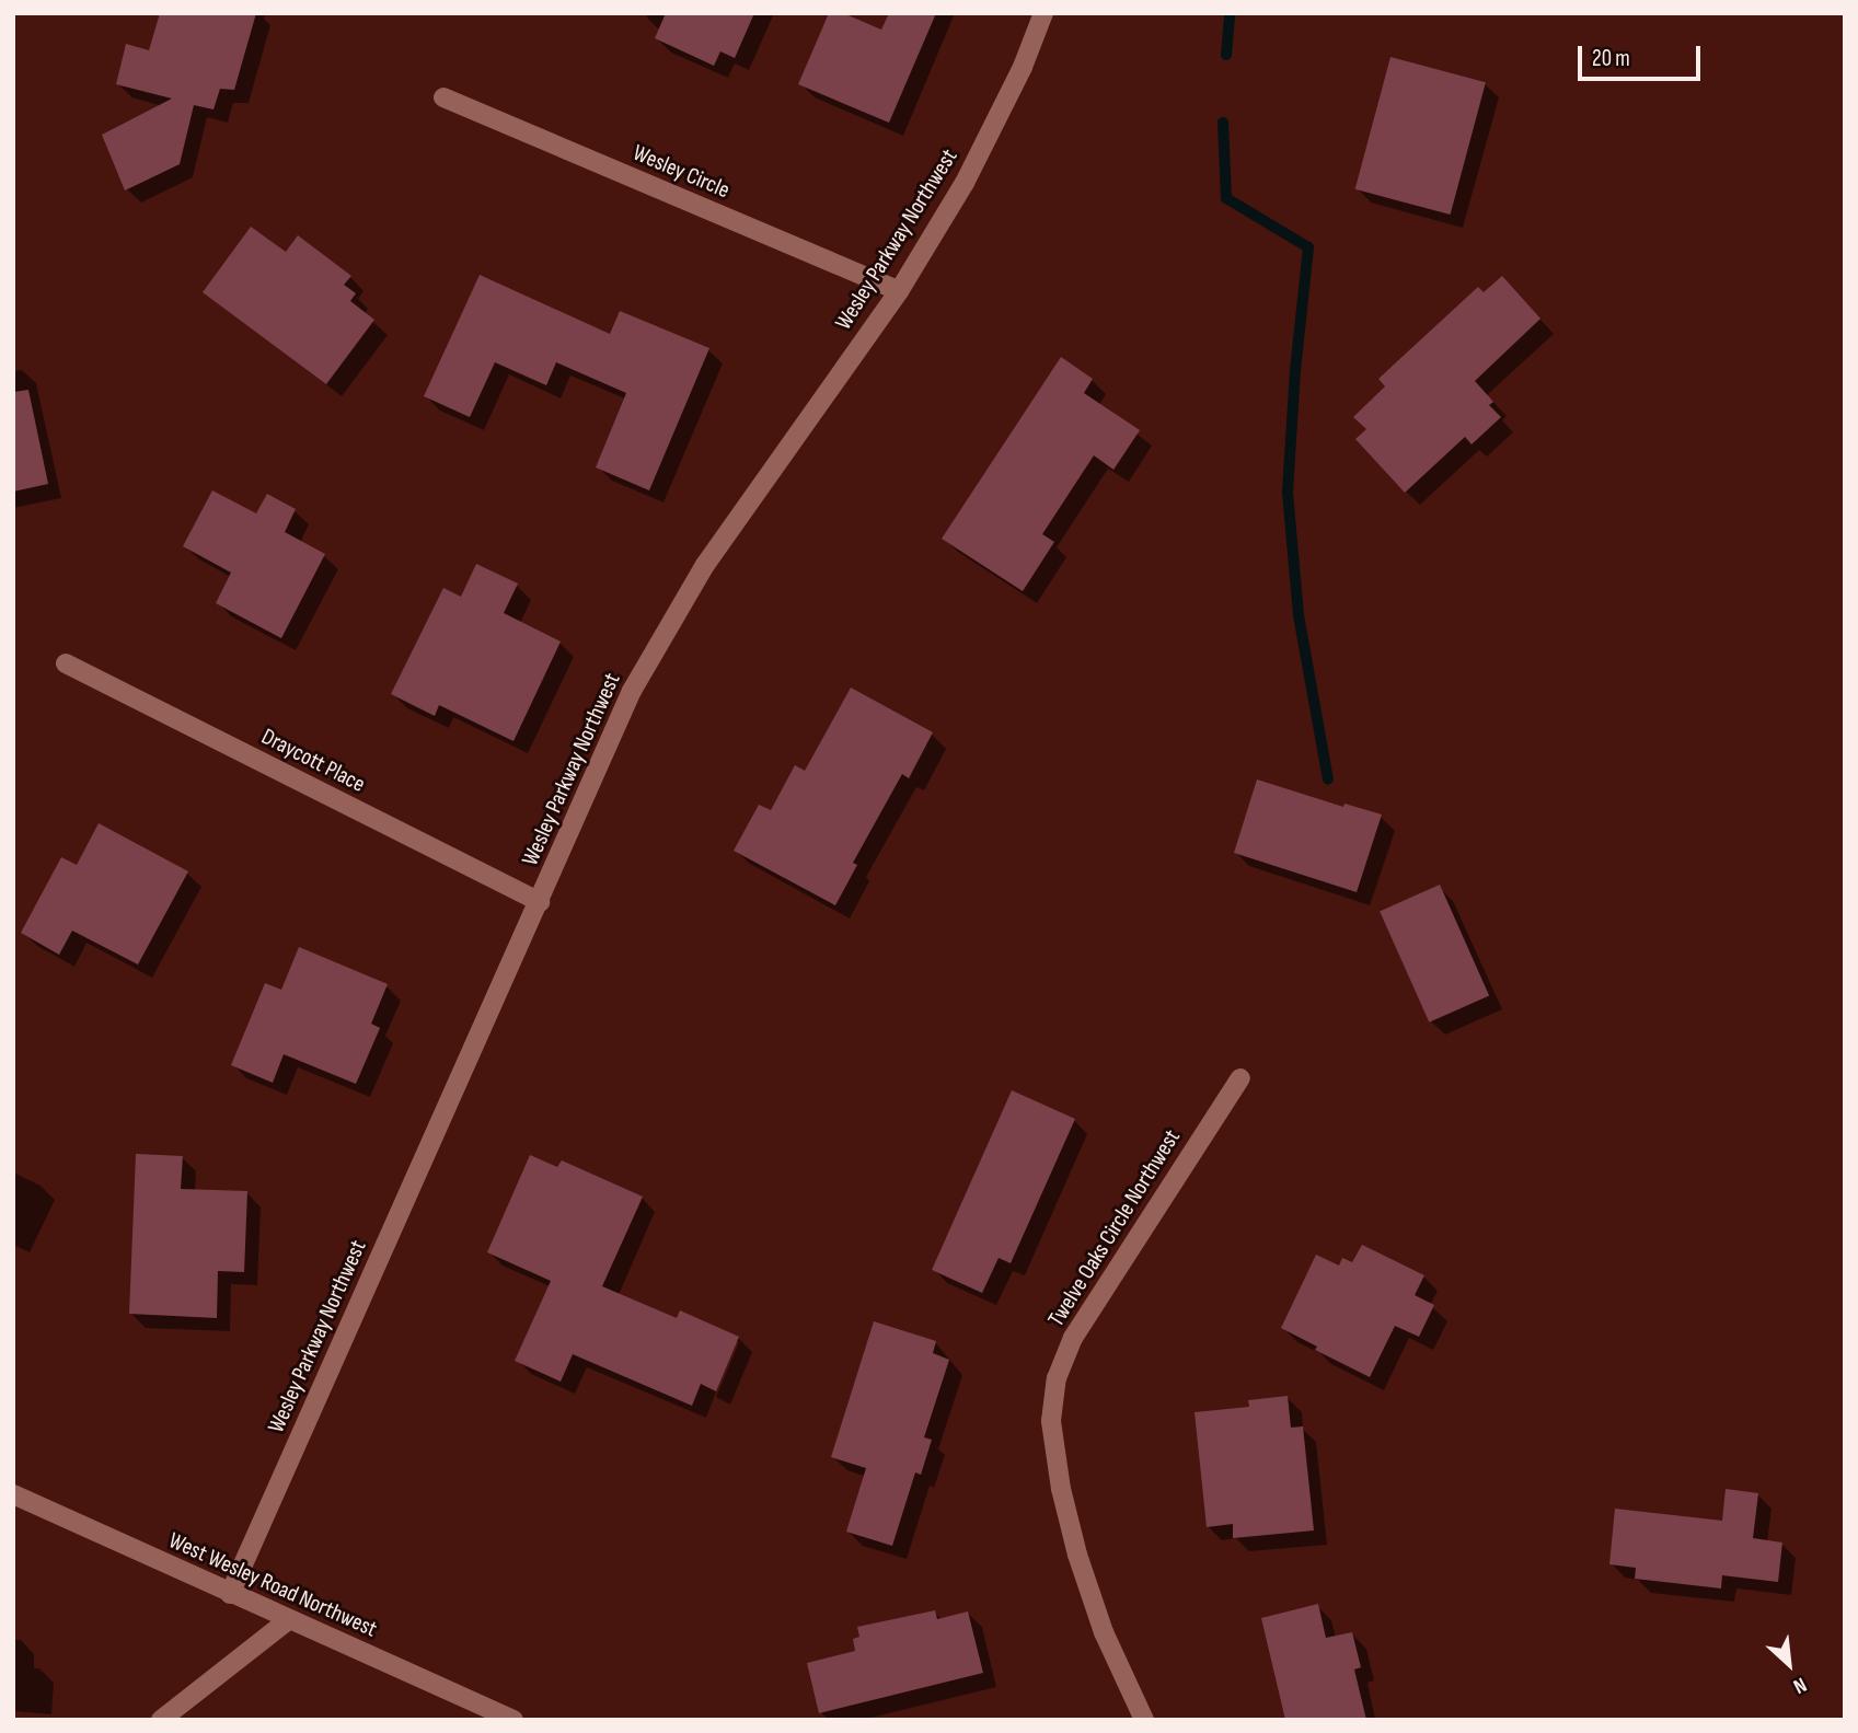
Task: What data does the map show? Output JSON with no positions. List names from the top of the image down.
{
  "streets": {
    "street": [
      "Wesley Circle",
      "Wesley Parkway Northwest",
      "Draycott Place",
      "Twelve Oaks Circle Northwest",
      "West Wesley Road Northwest"
    ]
  },
  "crossings": [
    ["Wesley Circle", "Wesley Parkway Northwest"],
    ["Wesley Parkway Northwest", "Draycott Place"],
    ["Wesley Parkway Northwest", "West Wesley Road Northwest"]
  ],
  "scale_bar": "20 m",
  "north": "bottom right"
}
